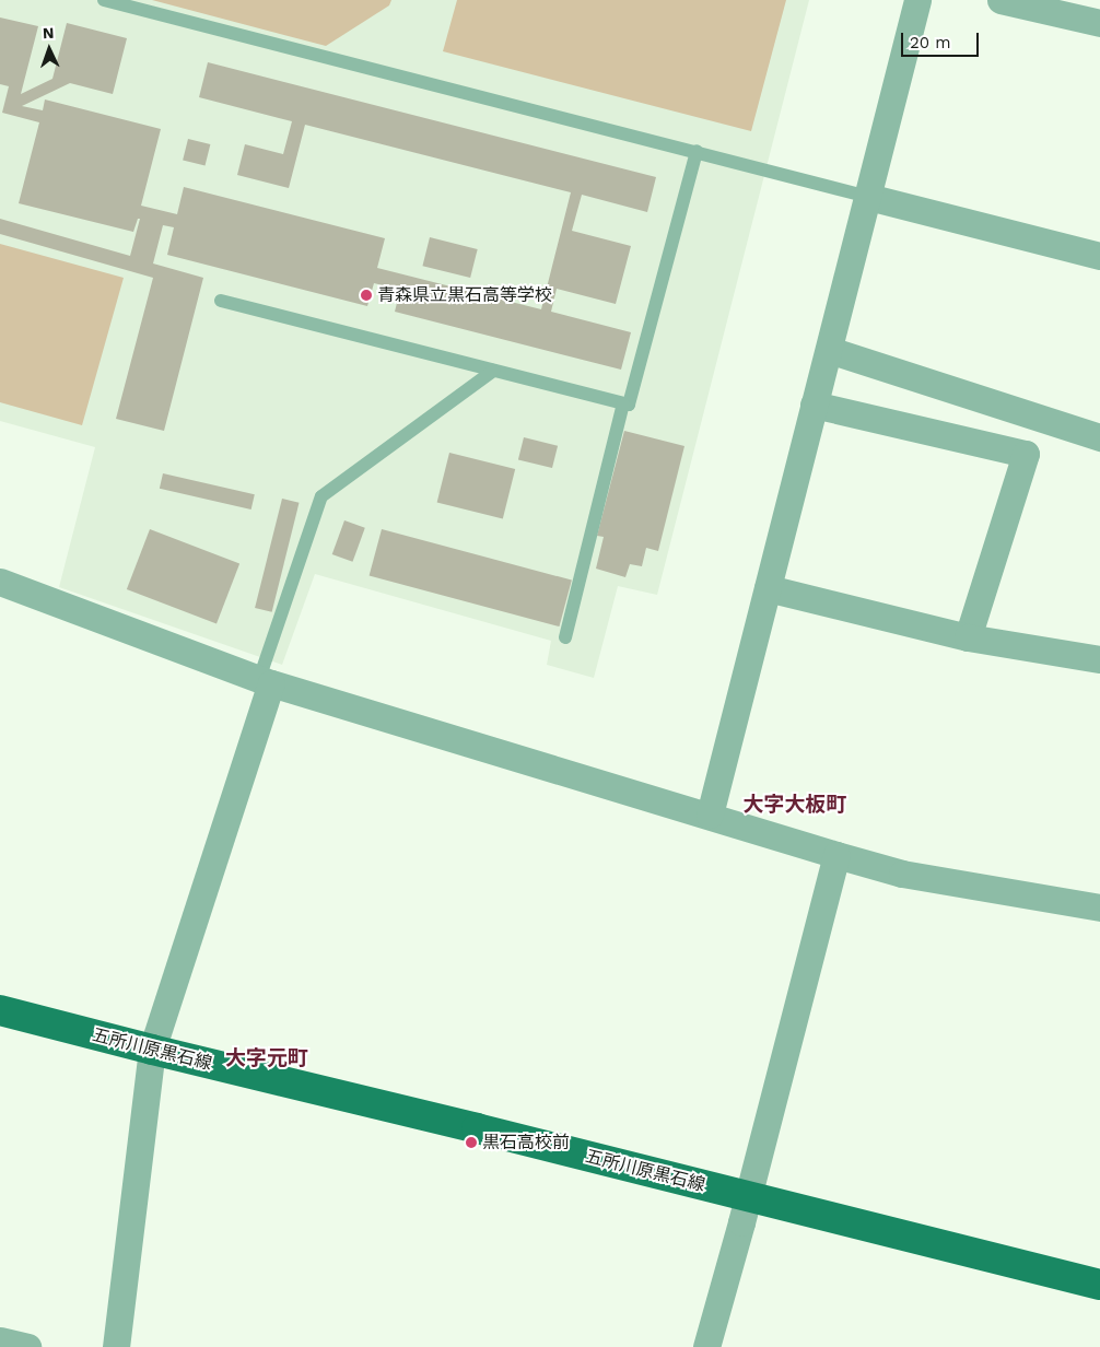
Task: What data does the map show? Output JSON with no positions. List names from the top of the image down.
{
  "streets": {
    "main road": ["五所川原黒石線"]
  },
  "districts": ["大字大板町", "大字元町"],
  "places": ["青森県立黒石高等学校", "黒石高校前"],
  "scale_bar": "20 m",
  "north": "top"
}
